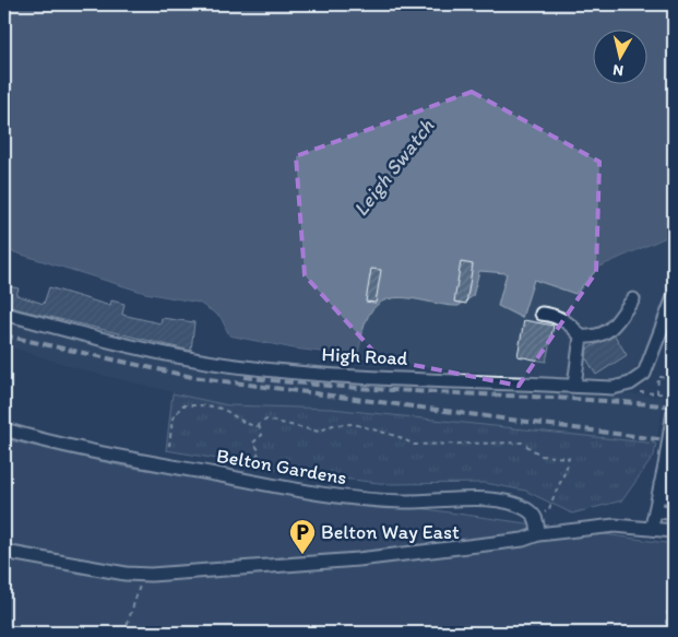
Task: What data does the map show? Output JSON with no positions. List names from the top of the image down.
{
  "streets": {
    "street": ["High Road", "Belton Gardens"]
  },
  "water": ["Leigh Swatch"],
  "places": {
    "parking": ["Belton Way East"]
  },
  "north": "bottom"
}
